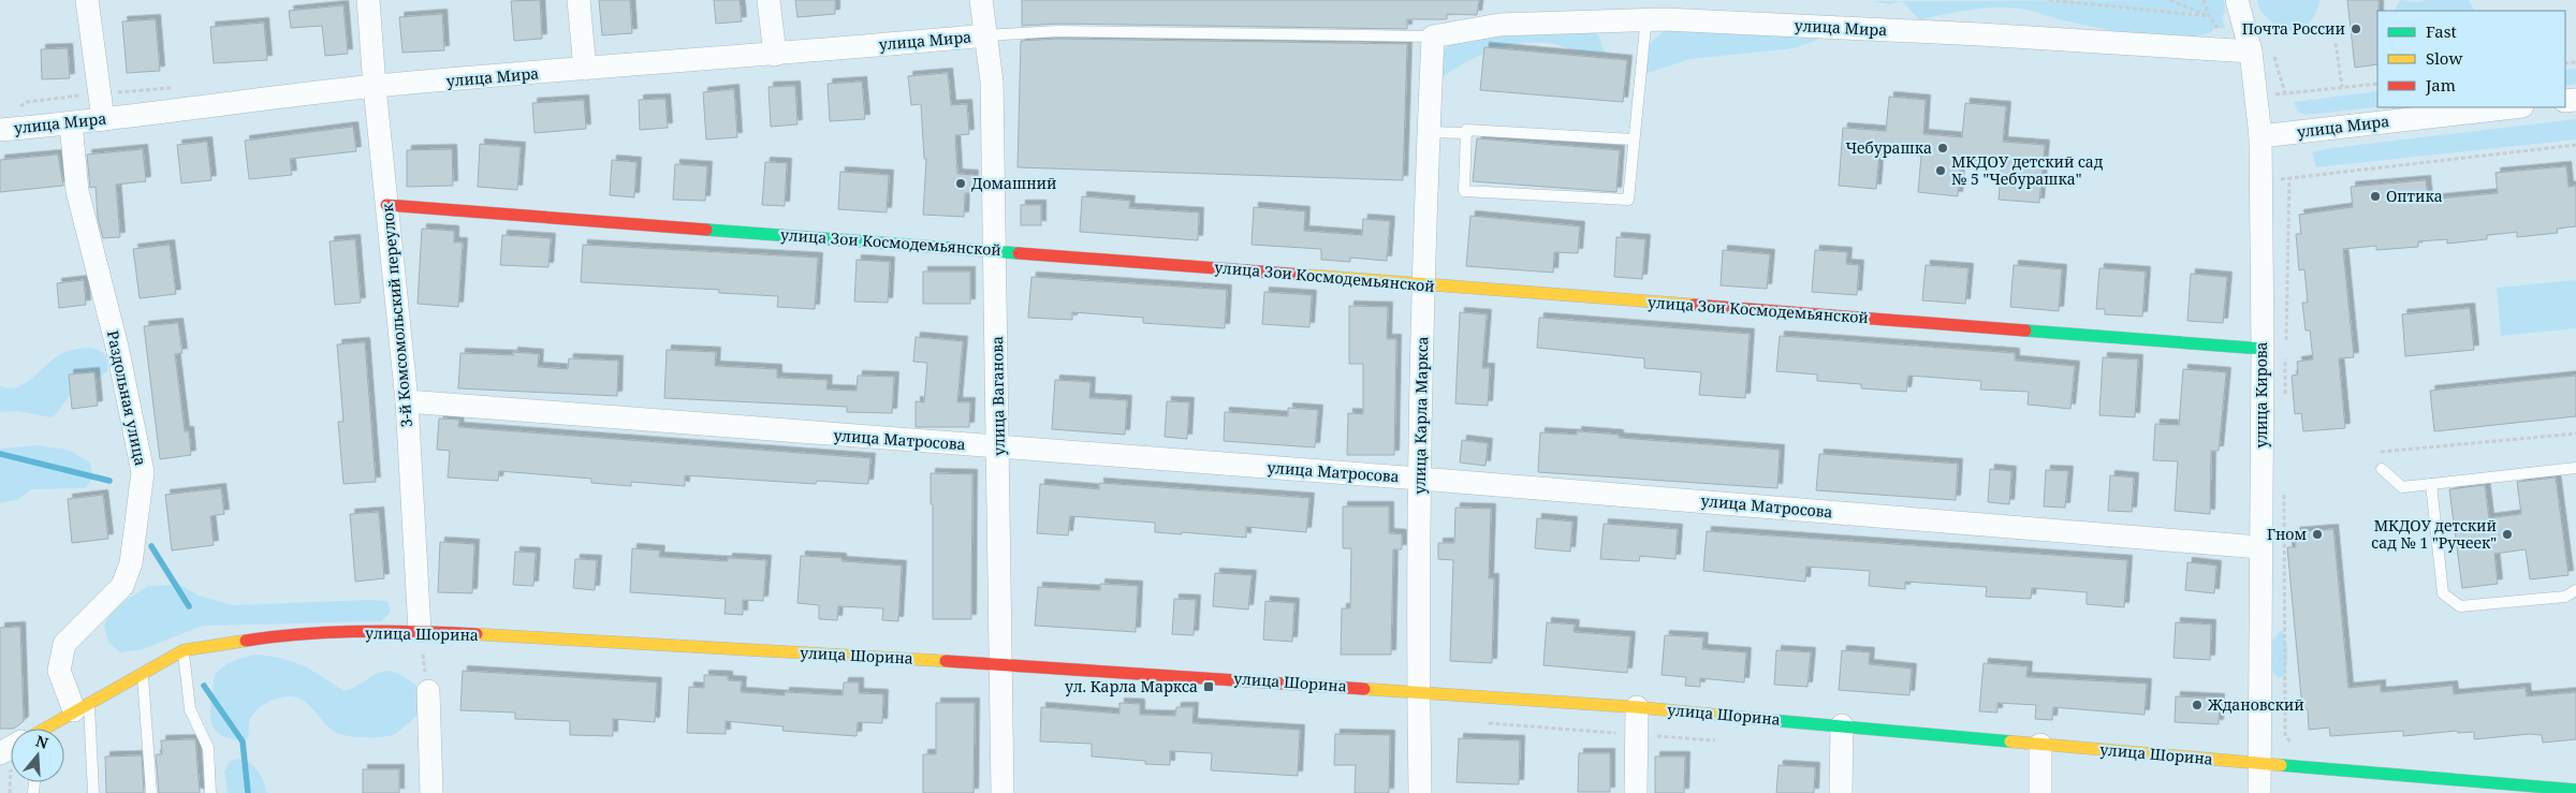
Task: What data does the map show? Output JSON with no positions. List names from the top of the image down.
{
  "streets": {
    "street": [
      "улица Мира",
      "улица Зои Космодемьянской",
      "3-й Комсомольский переулок",
      "улица Кирова",
      "улица Ваганова",
      "Раздольная улица",
      "улица Карла Маркса",
      "улица Матросова",
      "улица Шорина"
    ]
  },
  "crossings": [
    ["улица Мира", "3-й Комсомольский переулок"],
    ["улица Мира", "улица Кирова"],
    ["улица Мира", "улица Ваганова"],
    ["улица Мира", "Раздольная улица"],
    ["улица Мира", "улица Карла Маркса"],
    ["улица Зои Космодемьянской", "3-й Комсомольский переулок"],
    ["улица Зои Космодемьянской", "улица Кирова"],
    ["улица Зои Космодемьянской", "улица Ваганова"],
    ["улица Зои Космодемьянской", "улица Карла Маркса"],
    ["3-й Комсомольский переулок", "улица Матросова"],
    ["3-й Комсомольский переулок", "улица Шорина"],
    ["улица Кирова", "улица Матросова"],
    ["улица Кирова", "улица Шорина"],
    ["улица Ваганова", "улица Матросова"],
    ["улица Ваганова", "улица Шорина"],
    ["Раздольная улица", "улица Шорина"],
    ["улица Карла Маркса", "улица Матросова"],
    ["улица Карла Маркса", "улица Шорина"]
  ],
  "places": {
    "other": [
      "Почта России",
      "Чебурашка",
      "МКДОУ детский сад № 5 \"Чебурашка\"",
      "Домашний",
      "Оптика",
      "Гном",
      "МКДОУ детский сад № 1 \"Ручеек\"",
      "Ждановский"
    ],
    "transit": ["ул. Карла Маркса"]
  },
  "legend": ["Fast", "Slow", "Jam"],
  "north": "top"
}
